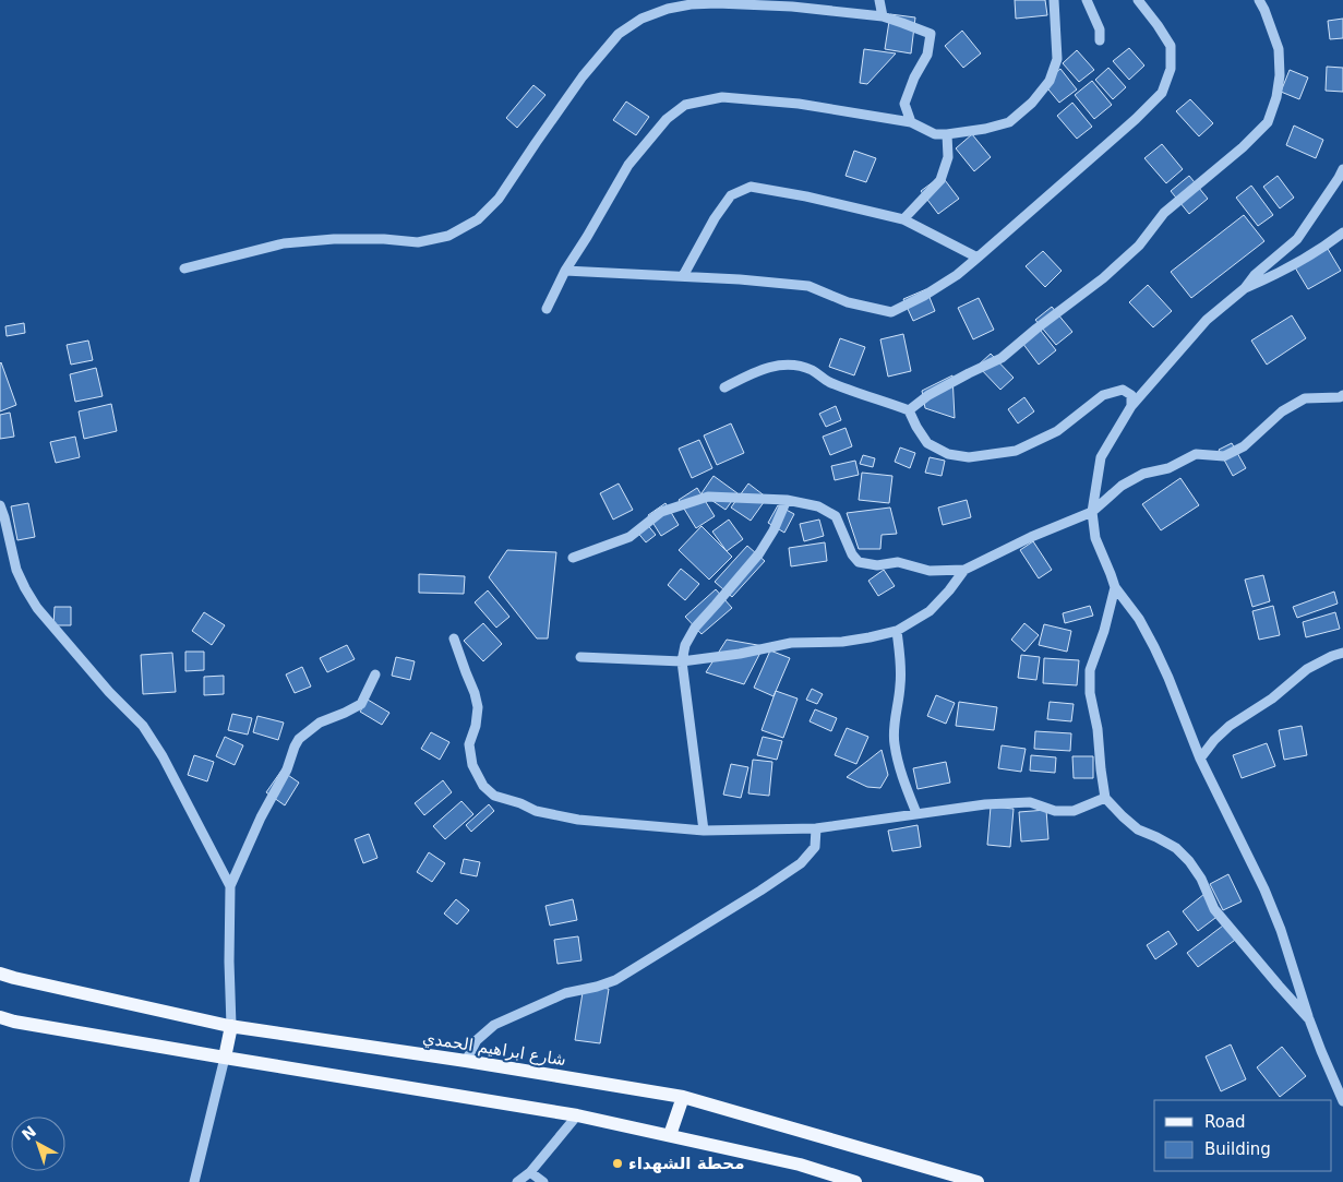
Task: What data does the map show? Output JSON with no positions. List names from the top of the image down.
{
  "streets": {
    "main road": ["شارع ابراهيم الحمدي"]
  },
  "places": ["محطة الشهداء"],
  "legend": ["Road", "Building"],
  "north": "top left"
}
